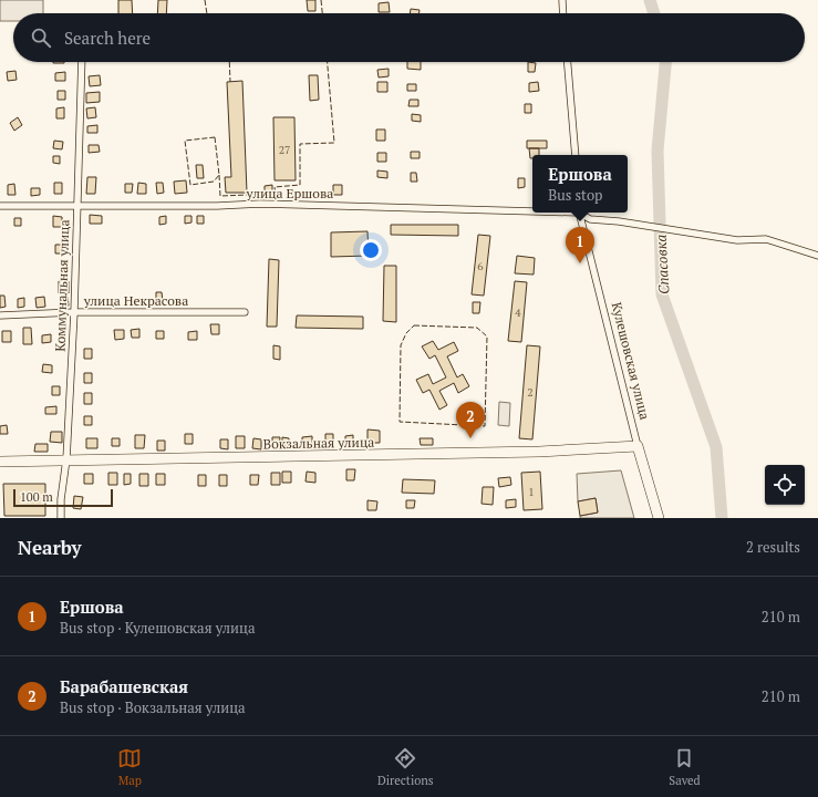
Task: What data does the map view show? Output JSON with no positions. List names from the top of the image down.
{
  "streets": {
    "main road": ["Кулешовская улица", "Вокзальная улица"],
    "street": ["улица Ершова", "Коммунальная улица", "улица Некрасова"]
  },
  "crossings": [
    ["улица Ершова", "Коммунальная улица"],
    ["Коммунальная улица", "улица Некрасова"],
    ["Коммунальная улица", "Вокзальная улица"],
    ["Кулешовская улица", "Вокзальная улица"]
  ],
  "water": ["Спасовка"],
  "house_numbers": [
    "27",
    "6",
    "4",
    "2",
    "1"
  ],
  "scale_bar": "100 m",
  "page": {
    "search": "Search here",
    "popup": ["Ершова", "Bus stop"],
    "pins": ["1", "2"],
    "scale": "100 m",
    "heading": ["Nearby", "2 results"],
    "list": [
      {
        "mark": "1",
        "name": "Ершова",
        "note": "Bus stop · Кулешовская улица",
        "value": "210 m"
      },
      {
        "mark": "2",
        "name": "Барабашевская",
        "note": "Bus stop · Вокзальная улица",
        "value": "210 m"
      }
    ],
    "nav": ["Map", "Directions", "Saved"]
  }
}
